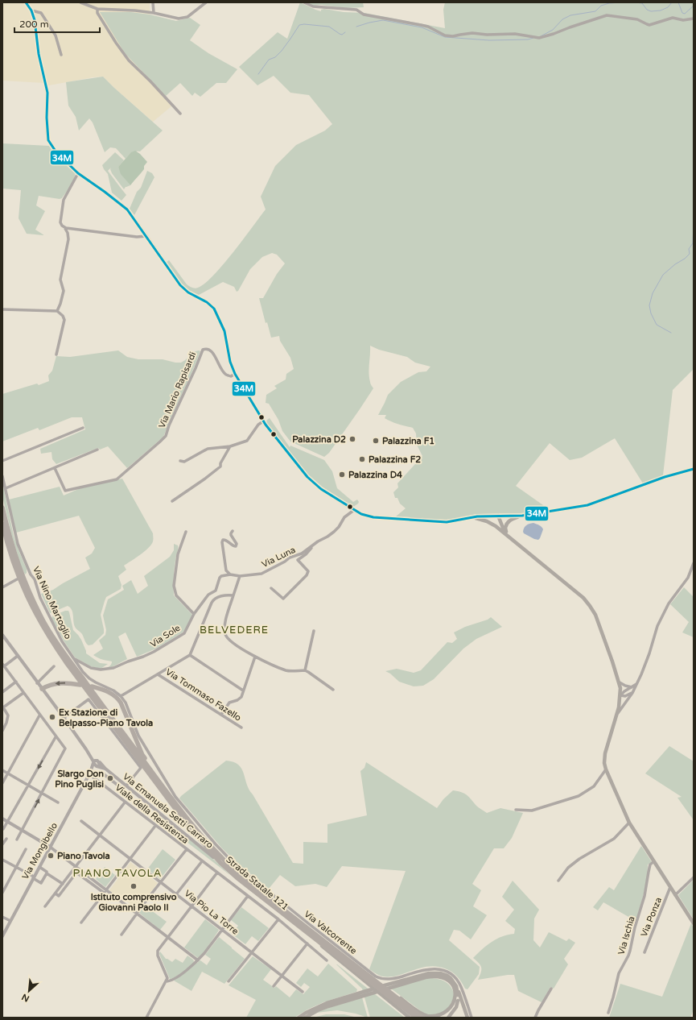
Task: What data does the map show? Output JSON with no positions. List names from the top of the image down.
{
  "streets": {
    "main road": ["Strada Statale 121"],
    "street": [
      "Via Mario Rapisardi",
      "Via Luna",
      "Via Nino Martoglio",
      "Via Sole",
      "Via Tommaso Fazello",
      "Via Emanuela Setti Carraro",
      "Viale della Resistenza",
      "Via Mongibello",
      "Via Pio La Torre",
      "Via Ponza",
      "Via Valcorrente",
      "Via Ischia"
    ]
  },
  "crossings": [
    ["Via Nino Martoglio", "Via Sole"],
    ["Via Nino Martoglio", "Via Valcorrente"],
    ["Via Emanuela Setti Carraro", "Strada Statale 121"],
    ["Viale della Resistenza", "Via Mongibello"]
  ],
  "districts": ["BELVEDERE", "PIANO TAVOLA"],
  "places": [
    "Palazzina D2",
    "Palazzina F1",
    "Palazzina F2",
    "Palazzina D4",
    "Ex Stazione di Belpasso-Piano Tavola",
    "Slargo Don Pino Puglisi",
    "Piano Tavola",
    "Istituto comprensivo Giovanni Paolo II"
  ],
  "lines": ["transit line 34M"],
  "scale_bar": "200 m",
  "north": "bottom left"
}
